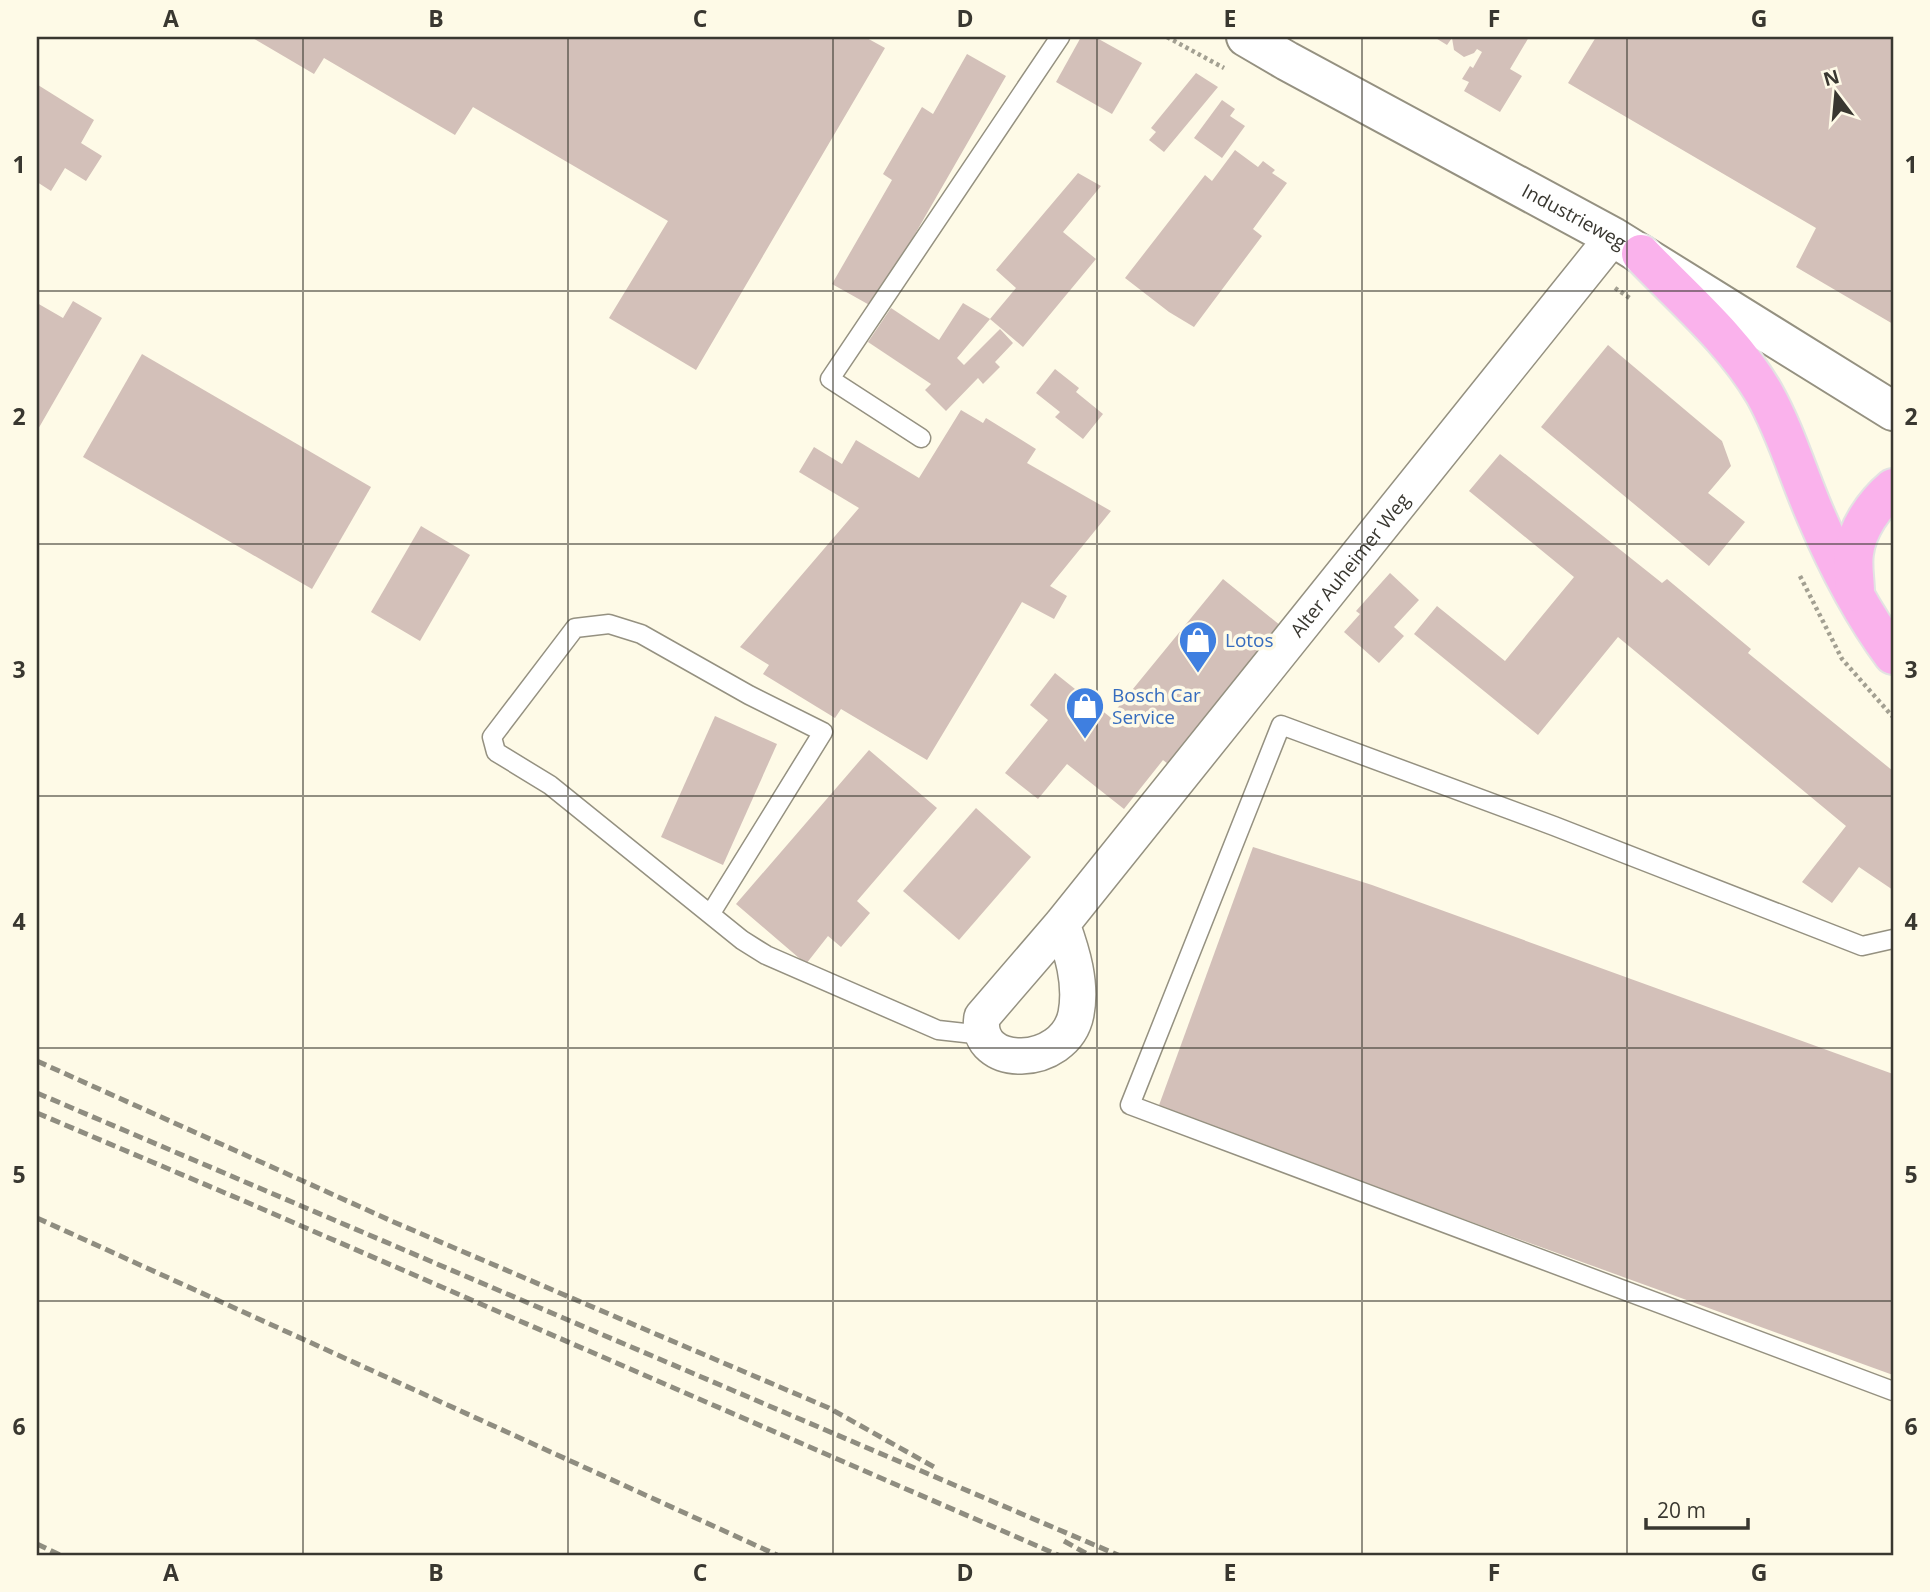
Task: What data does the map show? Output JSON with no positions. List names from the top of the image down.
{
  "streets": {
    "street": ["Industrieweg", "Alter Auheimer Weg"]
  },
  "crossings": [
    ["Industrieweg", "Alter Auheimer Weg"]
  ],
  "places": {
    "shop": ["Lotos", "Bosch Car Service"]
  },
  "scale_bar": "20 m",
  "north": "top",
  "grid": {
    "columns": [
      "A",
      "B",
      "C",
      "D",
      "E",
      "F",
      "G"
    ],
    "rows": [
      "1",
      "2",
      "3",
      "4",
      "5",
      "6"
    ]
  }
}
